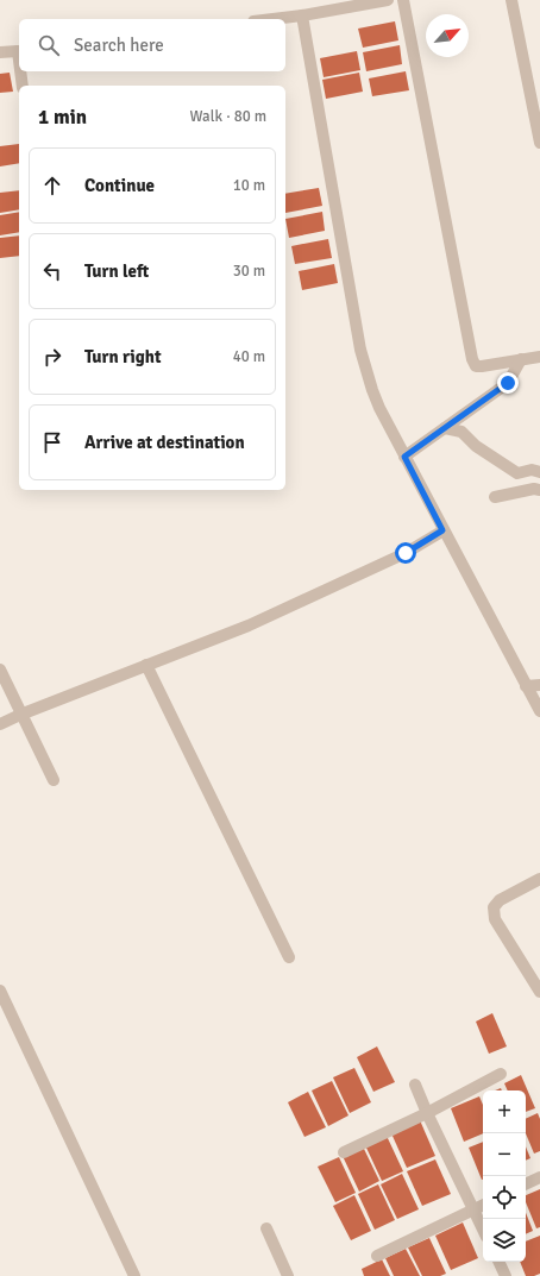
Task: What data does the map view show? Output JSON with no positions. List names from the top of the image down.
{
  "north": "top right",
  "page": {
    "search": "Search here",
    "heading": ["1 min", "Walk · 80 m"],
    "list": [
      ["Continue", "10 m"],
      ["Turn left", "30 m"],
      ["Turn right", "40 m"],
      "Arrive at destination"
    ],
    "map_buttons": ["+", "−"]
  }
}
